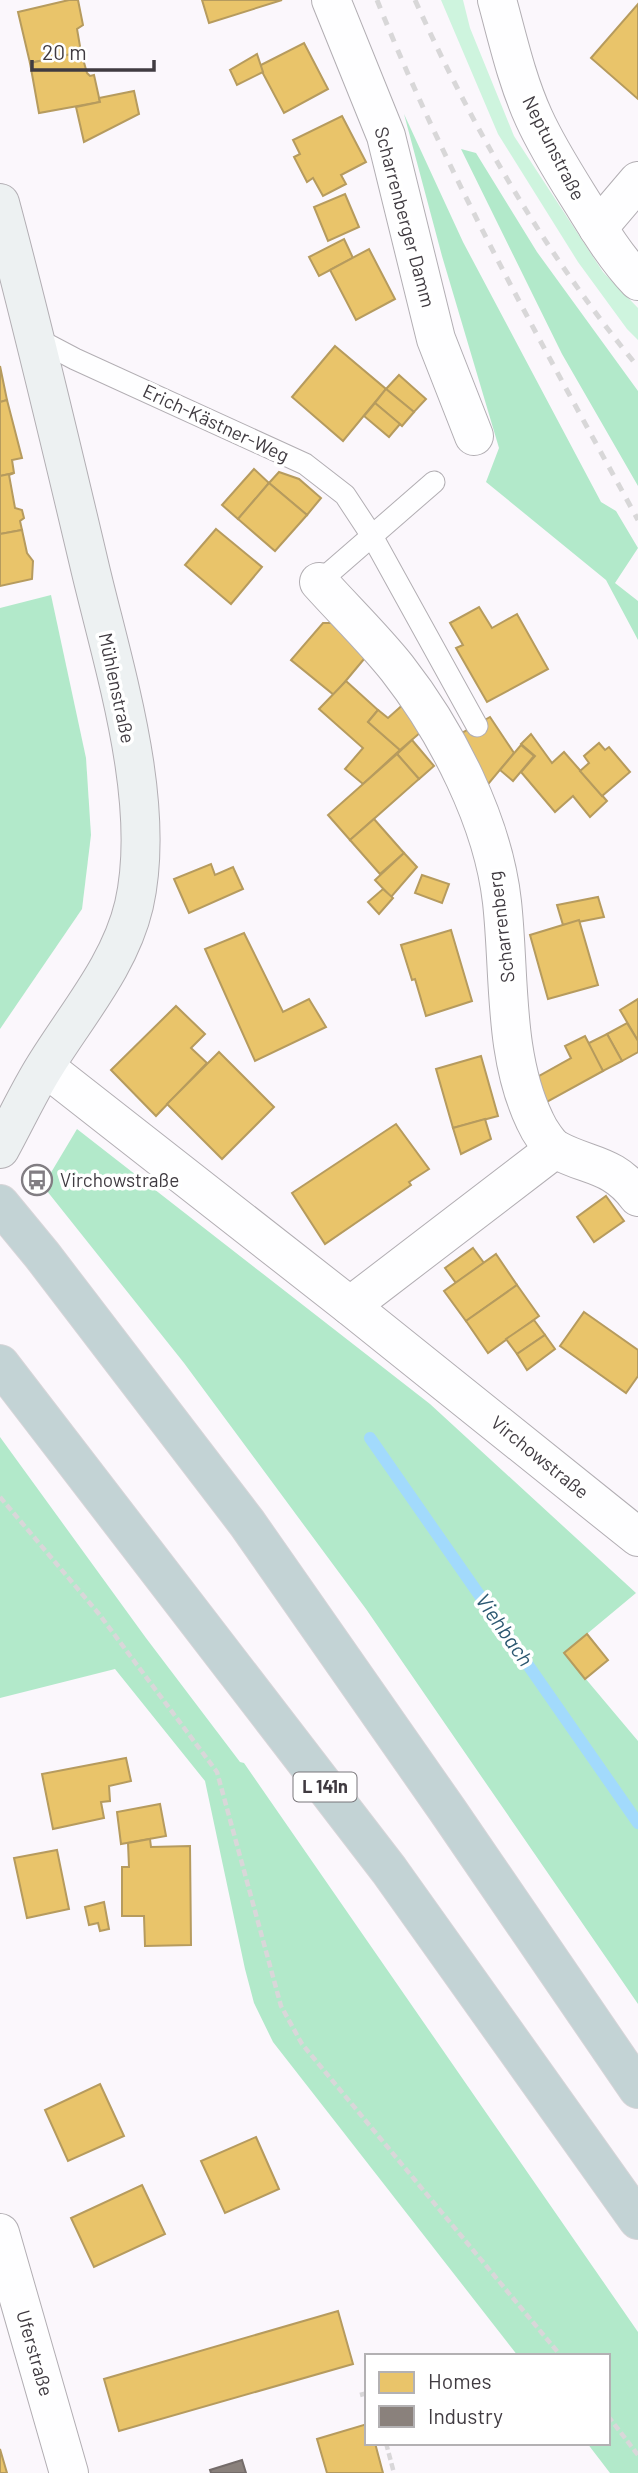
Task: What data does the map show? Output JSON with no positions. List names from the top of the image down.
{
  "streets": {
    "highway": ["L 141n"],
    "street": [
      "Neptunstraße",
      "Scharrenberger Damm",
      "Mühlenstraße",
      "Scharrenberg",
      "Virchowstraße",
      "Uferstraße"
    ],
    "lane": ["Erich-Kästner-Weg"]
  },
  "crossings": [
    ["Erich-Kästner-Weg", "Mühlenstraße"],
    ["Mühlenstraße", "Virchowstraße"]
  ],
  "water": ["Viehbach"],
  "places": {
    "bus stop": ["Virchowstraße"]
  },
  "legend": ["Homes", "Industry"],
  "scale_bar": "20 m"
}
